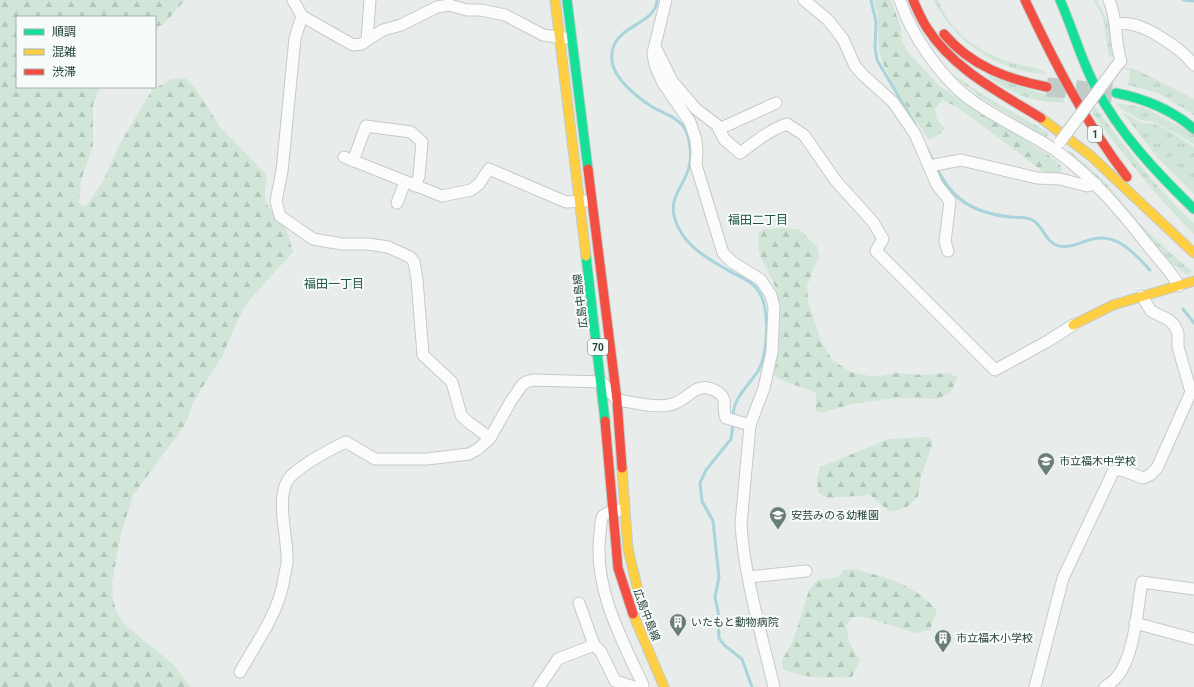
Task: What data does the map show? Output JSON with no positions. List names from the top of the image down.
{
  "streets": {
    "main road": ["1", "広島中島線", "70"]
  },
  "districts": ["福田二丁目", "福田一丁目"],
  "places": {
    "school or university": ["市立福木中学校", "安芸みのる幼稚園"],
    "building": ["いたもと動物病院", "市立福木小学校"]
  },
  "legend": ["順調", "混雑", "渋滞"]
}
